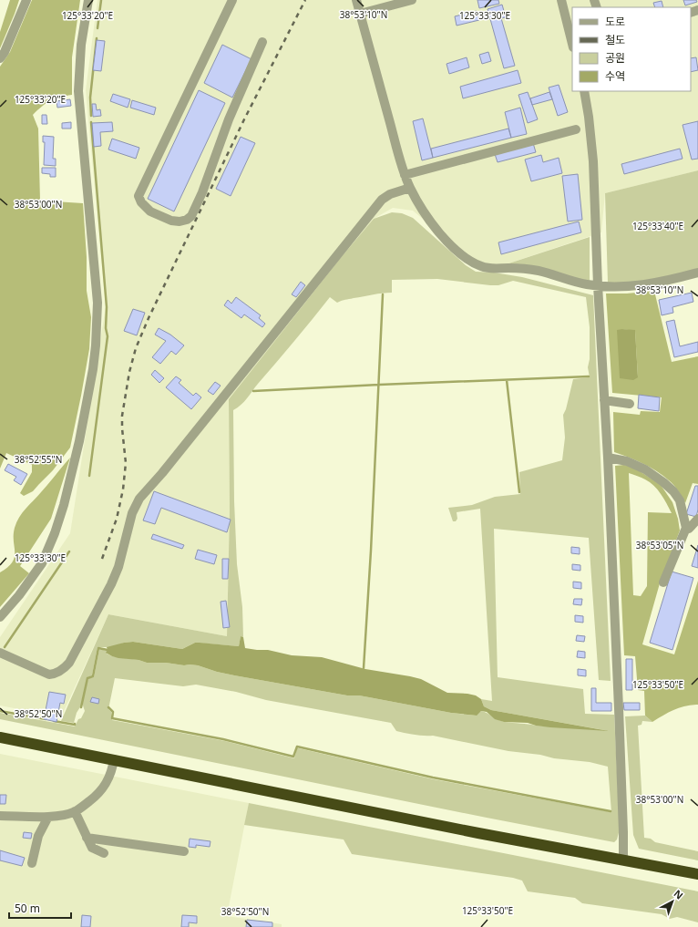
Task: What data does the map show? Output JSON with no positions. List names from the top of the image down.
{
  "legend": [
    "도로",
    "철도",
    "공원",
    "수역"
  ],
  "scale_bar": "50 m",
  "north": "top right",
  "coordinates": [
    "38°53'10\"N",
    "125°33'20\"E",
    "125°33'30\"E",
    "38°53'00\"N",
    "125°33'40\"E",
    "38°52'55\"N",
    "38°53'05\"N",
    "125°33'50\"E",
    "38°52'50\"N"
  ]
}
